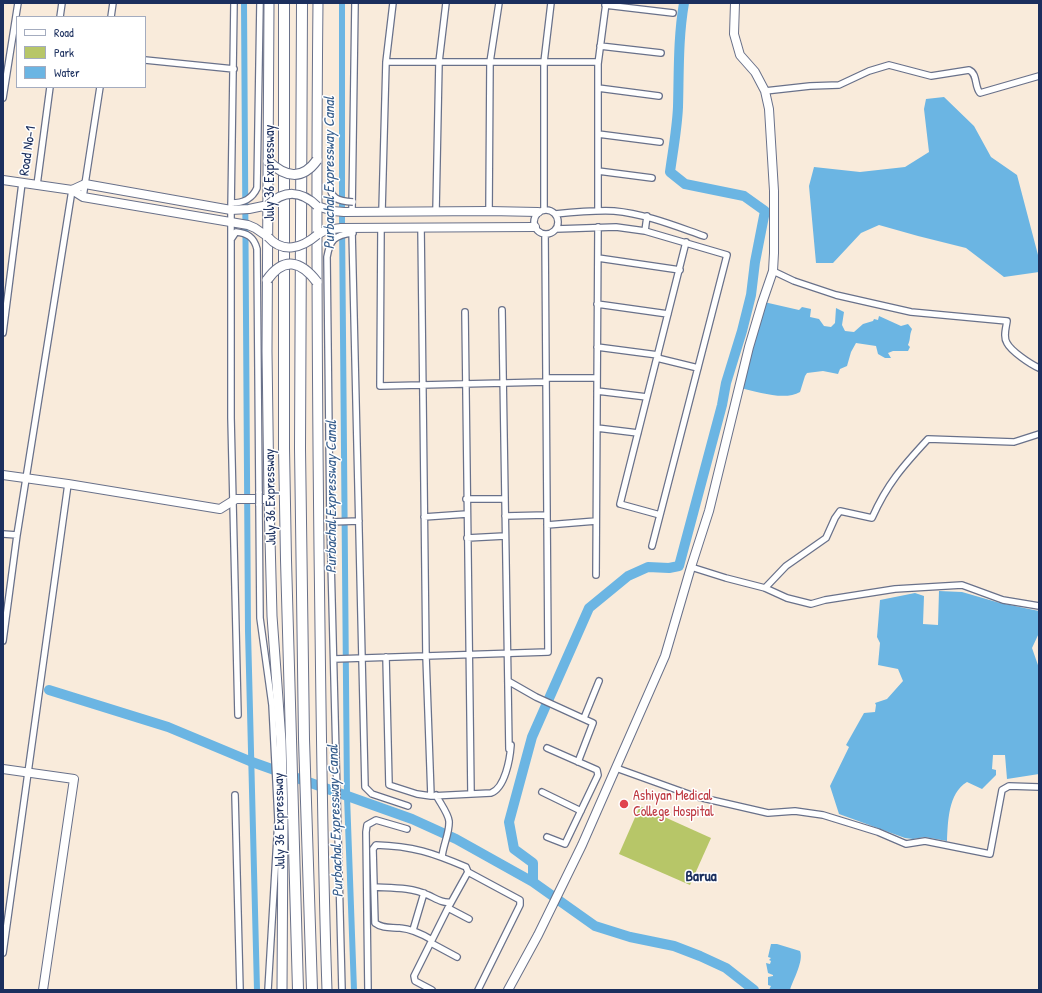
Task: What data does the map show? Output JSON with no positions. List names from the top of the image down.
{
  "streets": {
    "highway": ["July 36 Expressway"],
    "street": ["Road No-1"]
  },
  "districts": ["Barua"],
  "water": ["Purbachal Expressway Canal"],
  "places": ["Ashiyan Medical College Hospital"],
  "legend": ["Road", "Park", "Water"]
}
